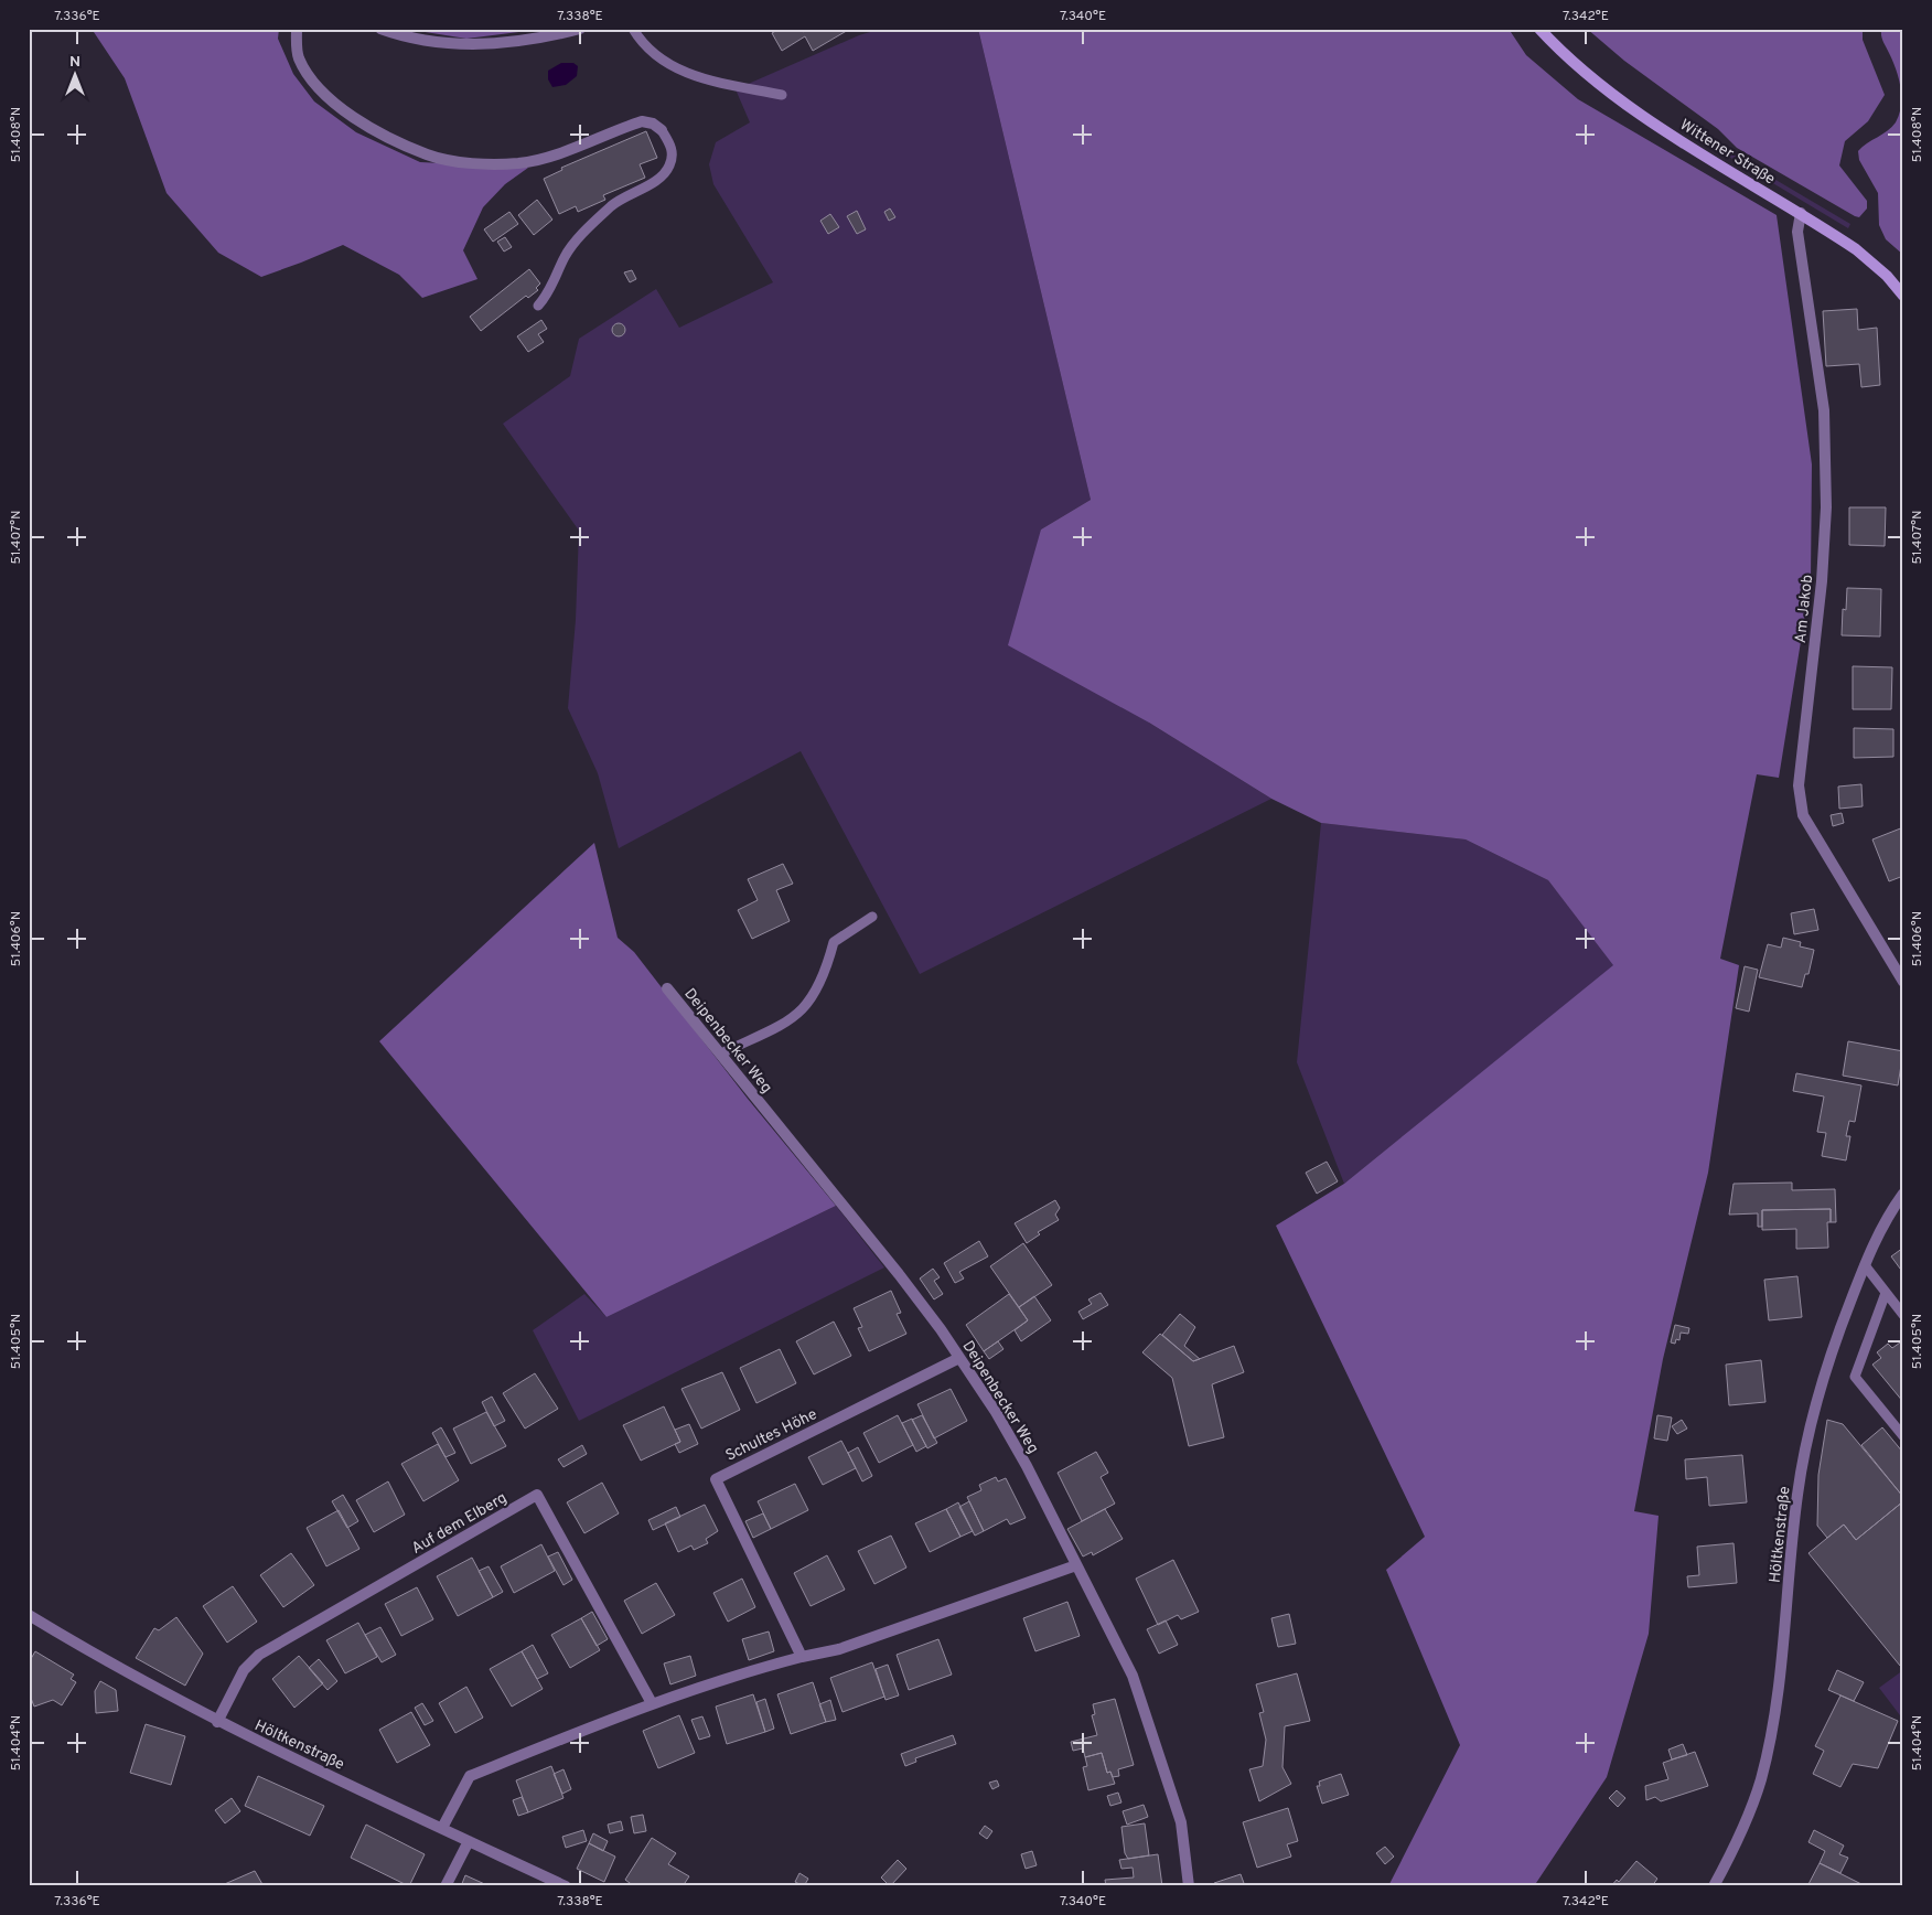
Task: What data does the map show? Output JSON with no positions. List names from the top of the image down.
{
  "streets": {
    "main road": ["Wittener Straße"],
    "street": [
      "Am Jakob",
      "Deipenbecker Weg",
      "Schultes Höhe",
      "Auf dem Elberg",
      "Höltkenstraße"
    ]
  },
  "crossings": [
    ["Wittener Straße", "Am Jakob"],
    ["Deipenbecker Weg", "Schultes Höhe"],
    ["Auf dem Elberg", "Höltkenstraße"]
  ],
  "north": "top",
  "coordinates": [
    "7.336°E",
    "7.338°E",
    "7.340°E",
    "7.342°E",
    "51.408°N",
    "51.407°N",
    "51.406°N",
    "51.405°N",
    "51.404°N"
  ]
}
